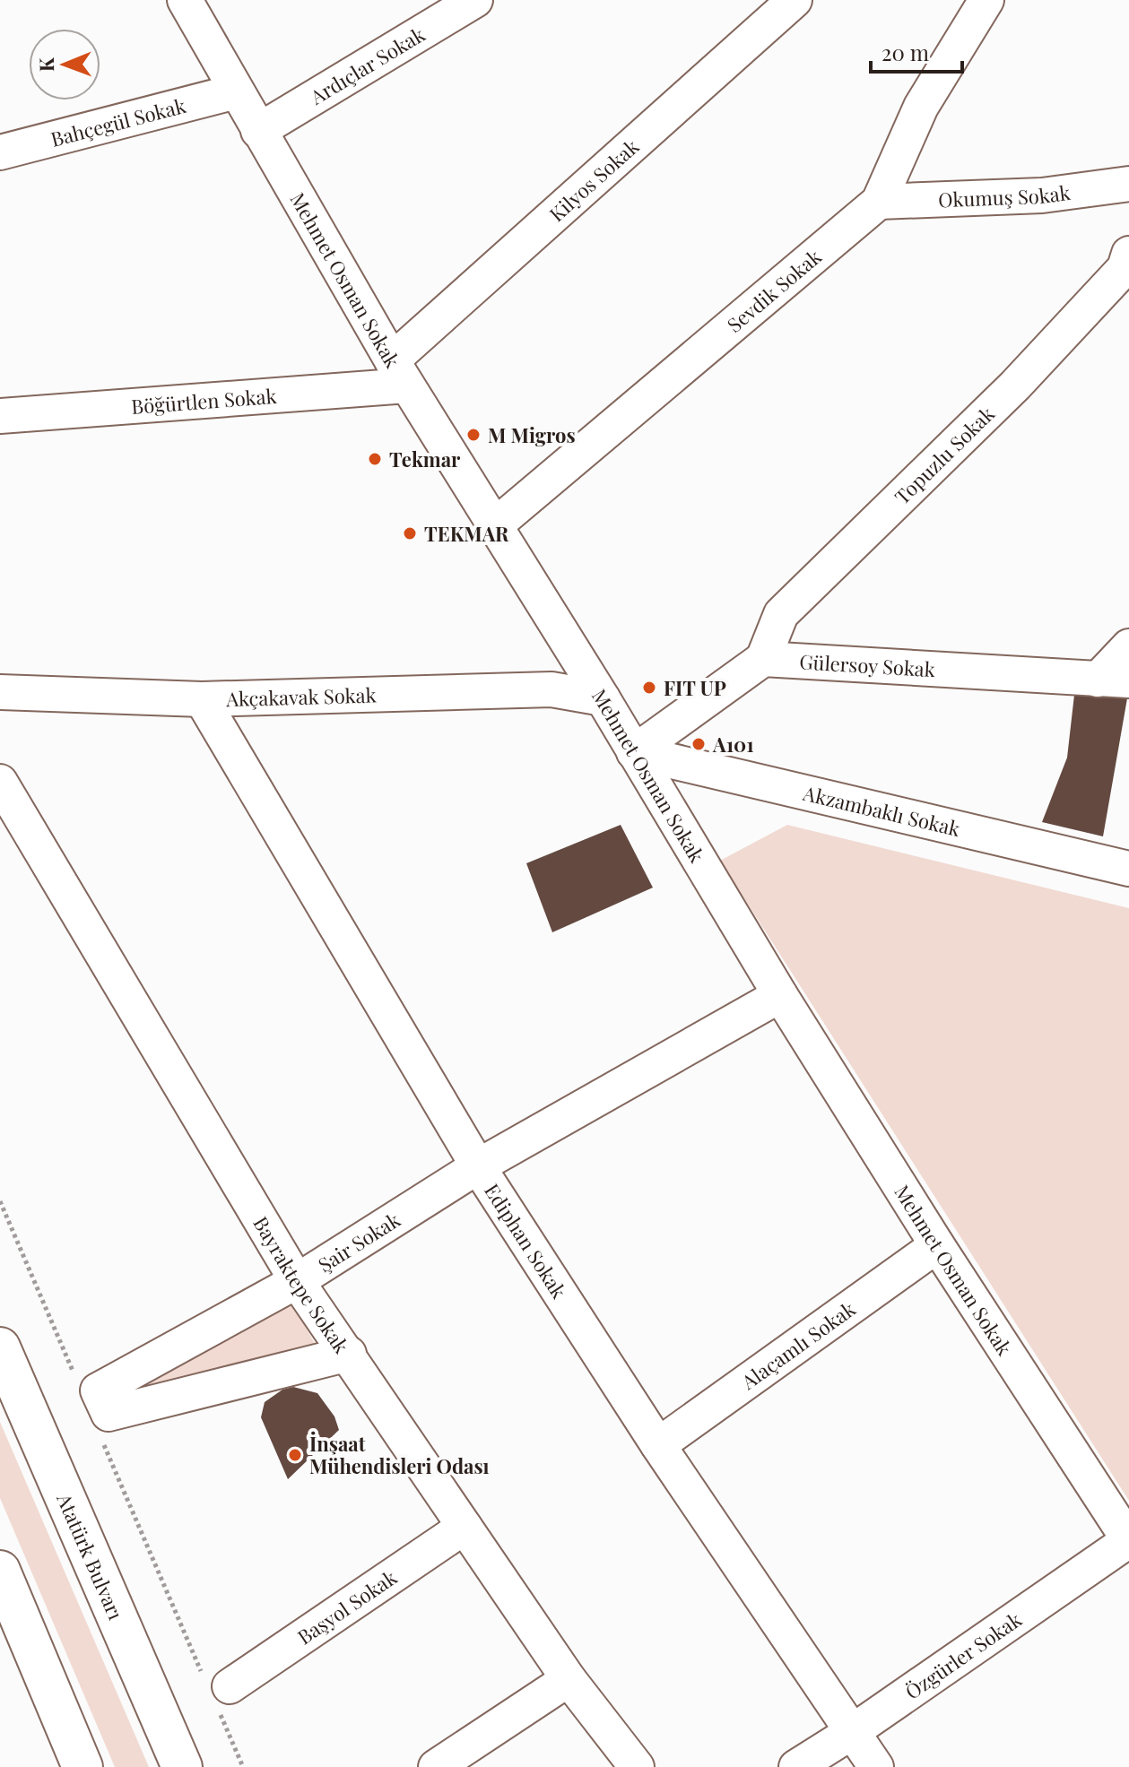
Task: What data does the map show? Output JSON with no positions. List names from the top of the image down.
{
  "streets": {
    "main road": ["Atatürk Bulvarı"],
    "street": [
      "Ardıçlar Sokak",
      "Bahçegül Sokak",
      "Kilyos Sokak",
      "Okumuş Sokak",
      "Mehmet Osman Sokak",
      "Sevdik Sokak",
      "Böğürtlen Sokak",
      "Topuzlu Sokak",
      "Gülersoy Sokak",
      "Akçakavak Sokak",
      "Akzambaklı Sokak",
      "Şair Sokak",
      "Ediphan Sokak",
      "Bayraktepe Sokak",
      "Alaçamlı Sokak",
      "Başyol Sokak",
      "Özgürler Sokak"
    ]
  },
  "crossings": [
    ["Ardıçlar Sokak", "Mehmet Osman Sokak"],
    ["Bahçegül Sokak", "Mehmet Osman Sokak"],
    ["Kilyos Sokak", "Mehmet Osman Sokak"],
    ["Kilyos Sokak", "Böğürtlen Sokak"],
    ["Okumuş Sokak", "Sevdik Sokak"],
    ["Mehmet Osman Sokak", "Sevdik Sokak"],
    ["Mehmet Osman Sokak", "Böğürtlen Sokak"],
    ["Mehmet Osman Sokak", "Akçakavak Sokak"],
    ["Mehmet Osman Sokak", "Akzambaklı Sokak"],
    ["Mehmet Osman Sokak", "Şair Sokak"],
    ["Mehmet Osman Sokak", "Alaçamlı Sokak"],
    ["Mehmet Osman Sokak", "Özgürler Sokak"],
    ["Topuzlu Sokak", "Gülersoy Sokak"],
    ["Akçakavak Sokak", "Ediphan Sokak"],
    ["Şair Sokak", "Ediphan Sokak"],
    ["Şair Sokak", "Bayraktepe Sokak"],
    ["Ediphan Sokak", "Alaçamlı Sokak"],
    ["Ediphan Sokak", "Özgürler Sokak"],
    ["Bayraktepe Sokak", "Başyol Sokak"]
  ],
  "places": [
    "M Migros",
    "Tekmar",
    "TEKMAR",
    "FIT UP",
    "A101",
    "İnşaat Mühendisleri Odası"
  ],
  "scale_bar": "20 m",
  "north": "left"
}
